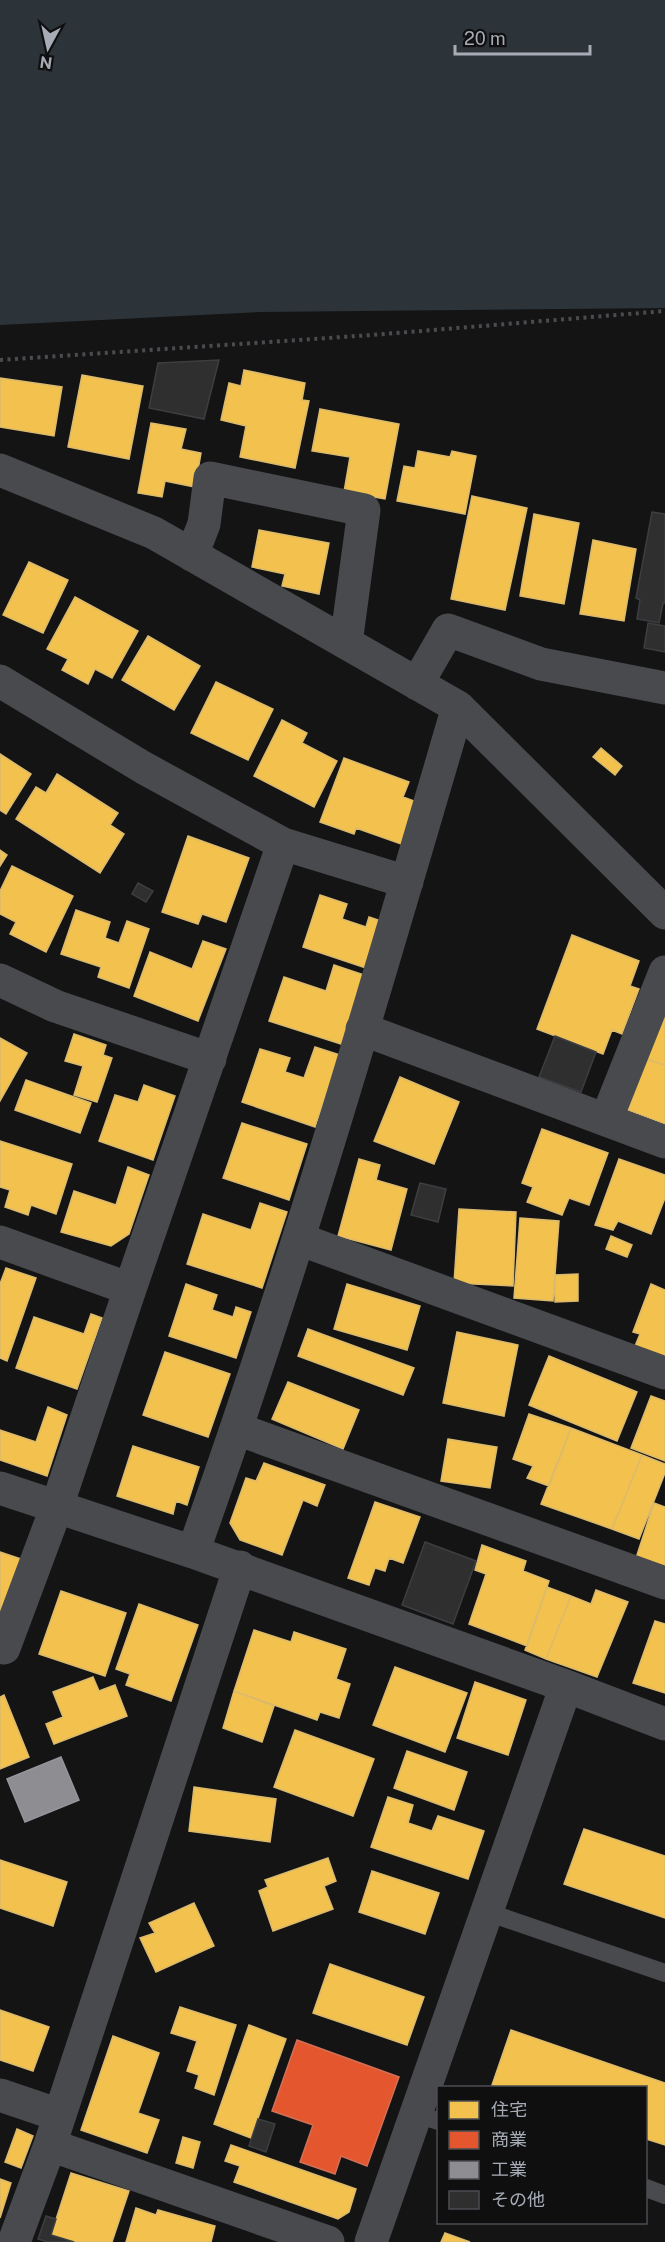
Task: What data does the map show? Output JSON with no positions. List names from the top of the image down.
{
  "legend": [
    "住宅",
    "商業",
    "工業",
    "その他"
  ],
  "scale_bar": "20 m",
  "north": "bottom"
}
